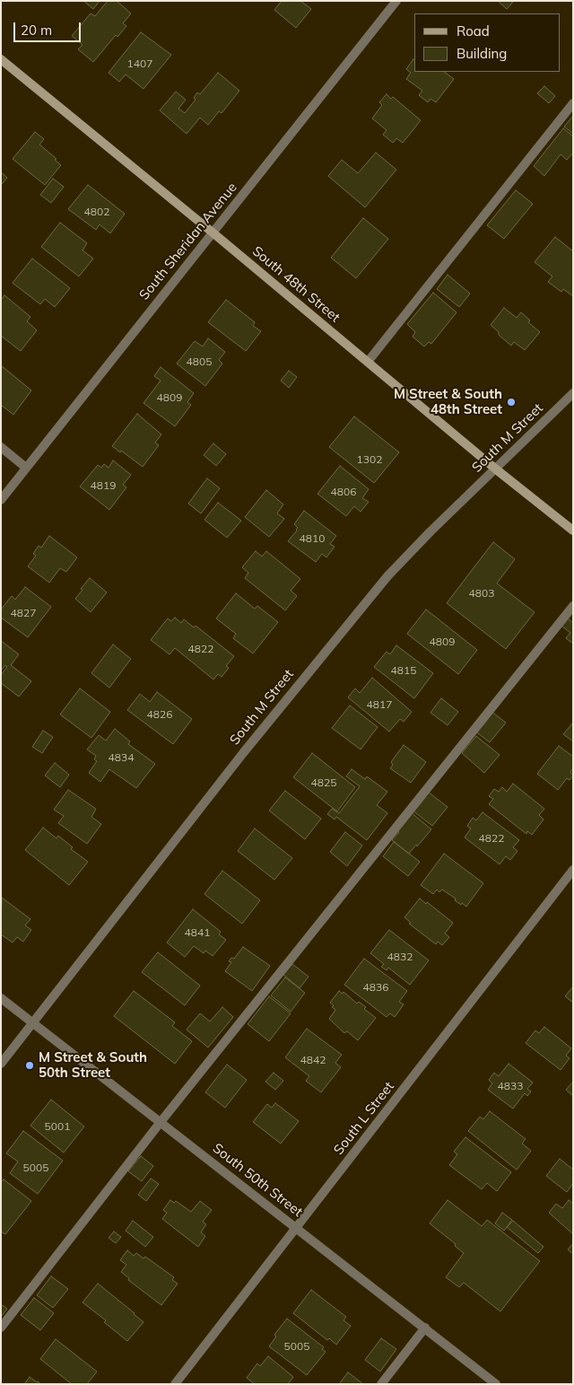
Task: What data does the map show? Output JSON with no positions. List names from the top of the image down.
{
  "streets": {
    "main road": ["South 48th Street"],
    "street": [
      "South Sheridan Avenue",
      "South M Street",
      "South L Street",
      "South 50th Street"
    ]
  },
  "crossings": [
    ["South Sheridan Avenue", "South 48th Street"],
    ["South 48th Street", "South M Street"],
    ["South M Street", "South 50th Street"],
    ["South L Street", "South 50th Street"]
  ],
  "places": ["M Street & South 48th Street", "M Street & South 50th Street"],
  "house_numbers": [
    "1407",
    "4802",
    "4805",
    "4809",
    "1302",
    "4819",
    "4806",
    "4810",
    "4803",
    "4827",
    "4809",
    "4822",
    "4815",
    "4817",
    "4826",
    "4834",
    "4825",
    "4822",
    "4841",
    "4832",
    "4836",
    "4842",
    "4833",
    "5001",
    "5005",
    "5005"
  ],
  "legend": ["Road", "Building"],
  "scale_bar": "20 m"
}
